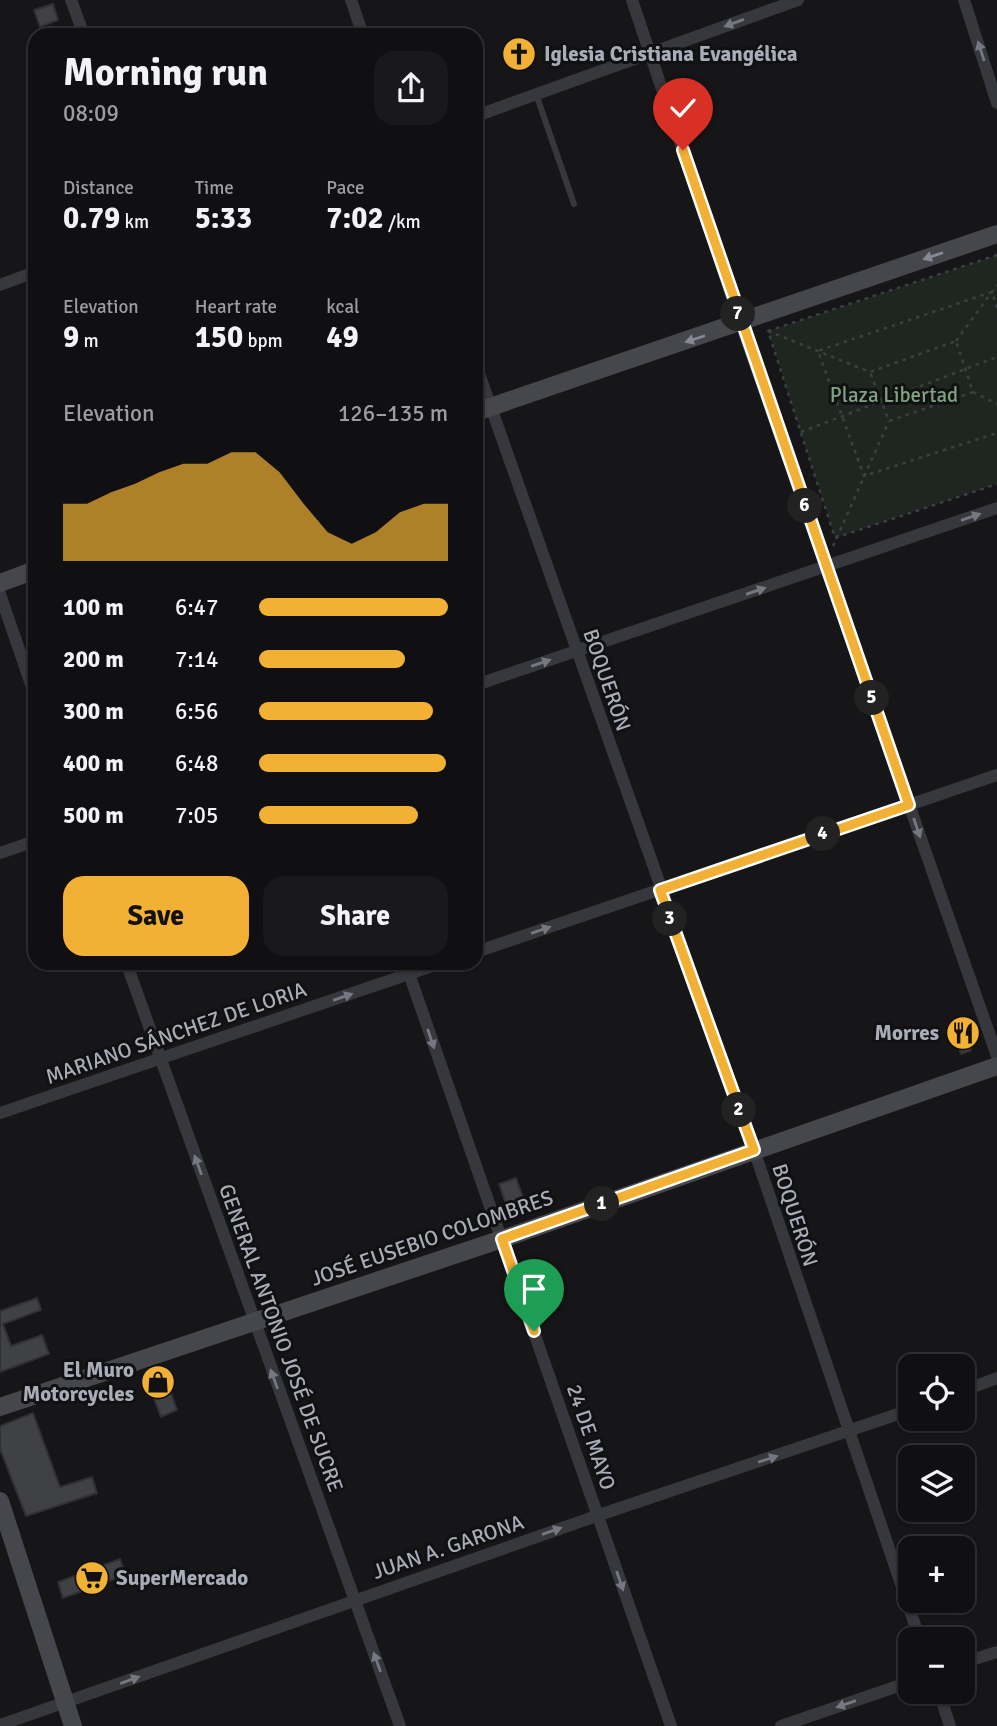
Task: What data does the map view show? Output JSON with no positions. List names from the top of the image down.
{
  "streets": {
    "street": [
      "BOQUERÓN",
      "MARIANO SÁNCHEZ DE LORIA",
      "JOSÉ EUSEBIO COLOMBRES",
      "GENERAL ANTONIO JOSÉ DE SUCRE",
      "24 DE MAYO",
      "JUAN A. GARONA"
    ]
  },
  "crossings": [
    ["BOQUERÓN", "JOSÉ EUSEBIO COLOMBRES"],
    ["BOQUERÓN", "JUAN A. GARONA"],
    ["MARIANO SÁNCHEZ DE LORIA", "GENERAL ANTONIO JOSÉ DE SUCRE"],
    ["JOSÉ EUSEBIO COLOMBRES", "GENERAL ANTONIO JOSÉ DE SUCRE"],
    ["JOSÉ EUSEBIO COLOMBRES", "24 DE MAYO"],
    ["GENERAL ANTONIO JOSÉ DE SUCRE", "JUAN A. GARONA"],
    ["24 DE MAYO", "JUAN A. GARONA"]
  ],
  "one_way": [
    "MARIANO SÁNCHEZ DE LORIA",
    "GENERAL ANTONIO JOSÉ DE SUCRE",
    "24 DE MAYO",
    "JUAN A. GARONA"
  ],
  "parks": ["Plaza Libertad"],
  "places": {
    "church": ["Iglesia Cristiana Evangélica"],
    "restaurant": ["Morres"],
    "shop": ["El Muro Motorcycles"],
    "supermarket": ["SuperMercado"]
  },
  "page": {
    "heading": ["Morning run", "08:09"],
    "stats": [
      ["Distance", "0.79 km"],
      ["Time", "5:33"],
      ["Pace", "7:02 /km"],
      ["Elevation", "9 m"],
      ["Heart rate", "150 bpm"],
      ["kcal", "49"]
    ],
    "pins": [
      "7",
      "6",
      "5",
      "4",
      "3",
      "2",
      "1"
    ],
    "chart": ["Elevation", "126–135 m"],
    "list": [
      {
        "name": "100 m",
        "note": "6:47"
      },
      {
        "name": "200 m",
        "note": "7:14"
      },
      {
        "name": "300 m",
        "note": "6:56"
      },
      {
        "name": "400 m",
        "note": "6:48"
      },
      {
        "name": "500 m",
        "note": "7:05"
      }
    ],
    "buttons": ["Save", "Share"],
    "map_buttons": ["+", "−"]
  }
}
